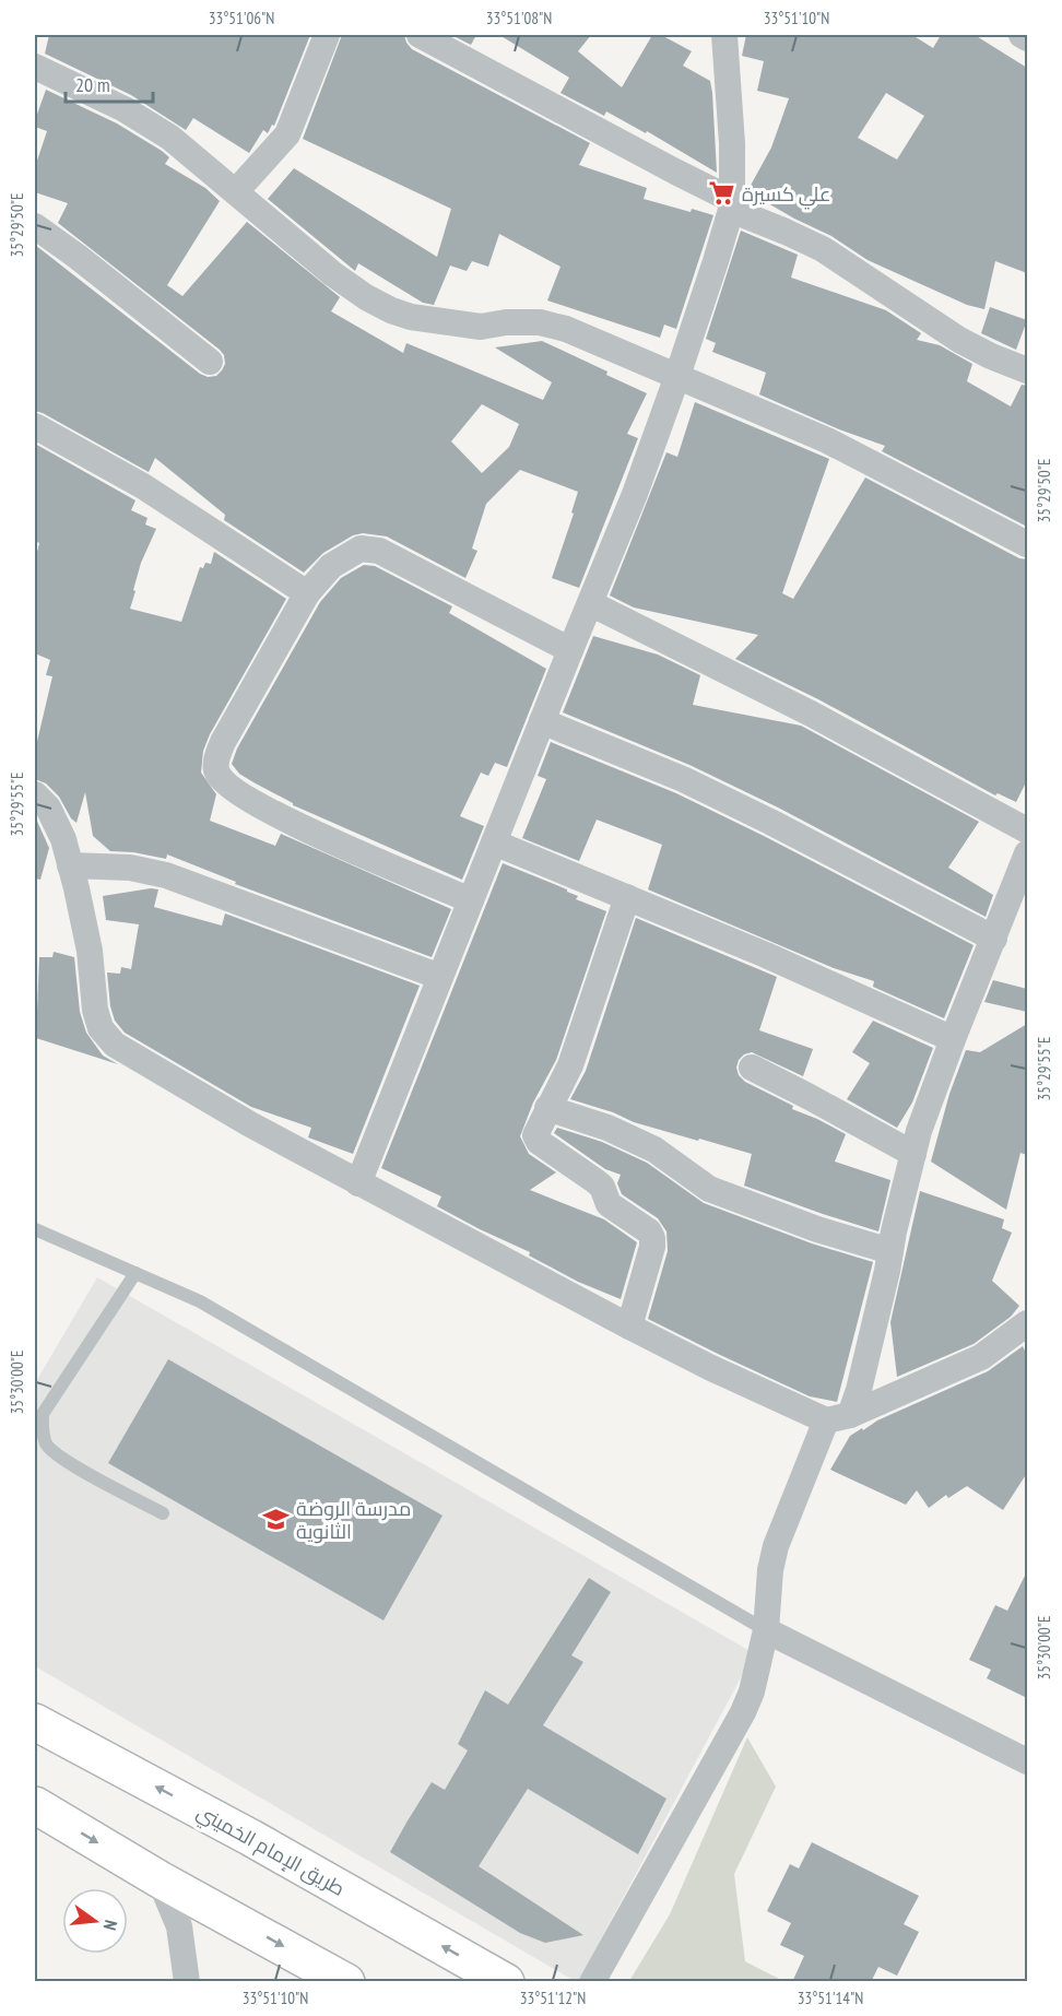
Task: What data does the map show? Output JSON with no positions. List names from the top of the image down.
{
  "streets": {
    "highway": ["طريق الإمام الخميني"]
  },
  "places": {
    "supermarket": ["علي كسيرة"],
    "school or university": ["مدرسة الروضة الثانوية"]
  },
  "scale_bar": "20 m",
  "north": "right",
  "coordinates": [
    "33°51'06\"N",
    "33°51'08\"N",
    "33°51'10\"N",
    "35°29'50\"E",
    "35°29'55\"E",
    "35°30'00\"E",
    "33°51'12\"N",
    "33°51'14\"N"
  ]
}
